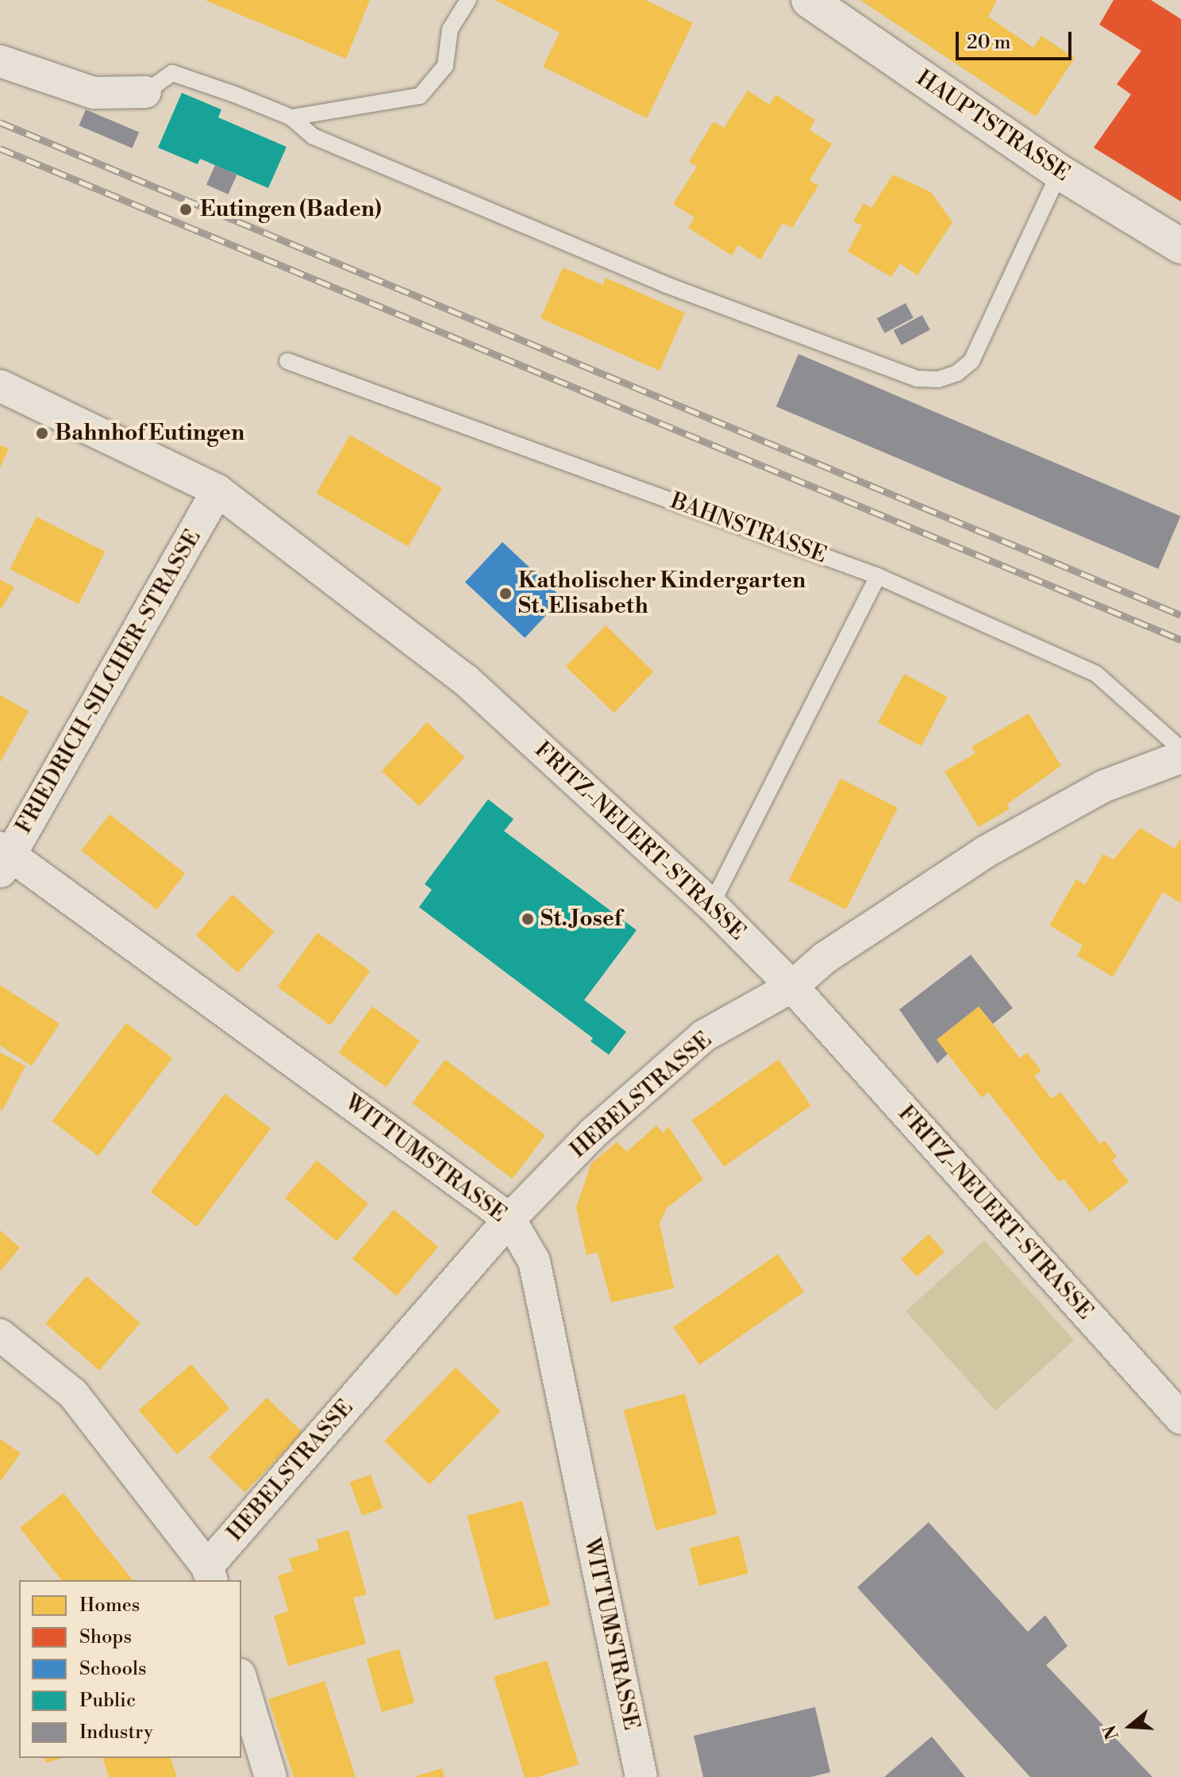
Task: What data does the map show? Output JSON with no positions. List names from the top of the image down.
{
  "streets": {
    "street": [
      "HAUPTSTRASSE",
      "FRIEDRICH-SILCHER-STRASSE",
      "FRITZ-NEUERT-STRASSE",
      "HEBELSTRASSE",
      "WITTUMSTRASSE"
    ],
    "lane": ["BAHNSTRASSE"]
  },
  "crossings": [
    ["FRIEDRICH-SILCHER-STRASSE", "FRITZ-NEUERT-STRASSE"],
    ["FRIEDRICH-SILCHER-STRASSE", "WITTUMSTRASSE"],
    ["FRITZ-NEUERT-STRASSE", "HEBELSTRASSE"],
    ["HEBELSTRASSE", "WITTUMSTRASSE"]
  ],
  "places": [
    "Eutingen (Baden)",
    "Bahnhof Eutingen",
    "Katholischer Kindergarten St. Elisabeth",
    "St. Josef"
  ],
  "legend": [
    "Homes",
    "Shops",
    "Schools",
    "Public",
    "Industry"
  ],
  "scale_bar": "20 m",
  "north": "left"
}
